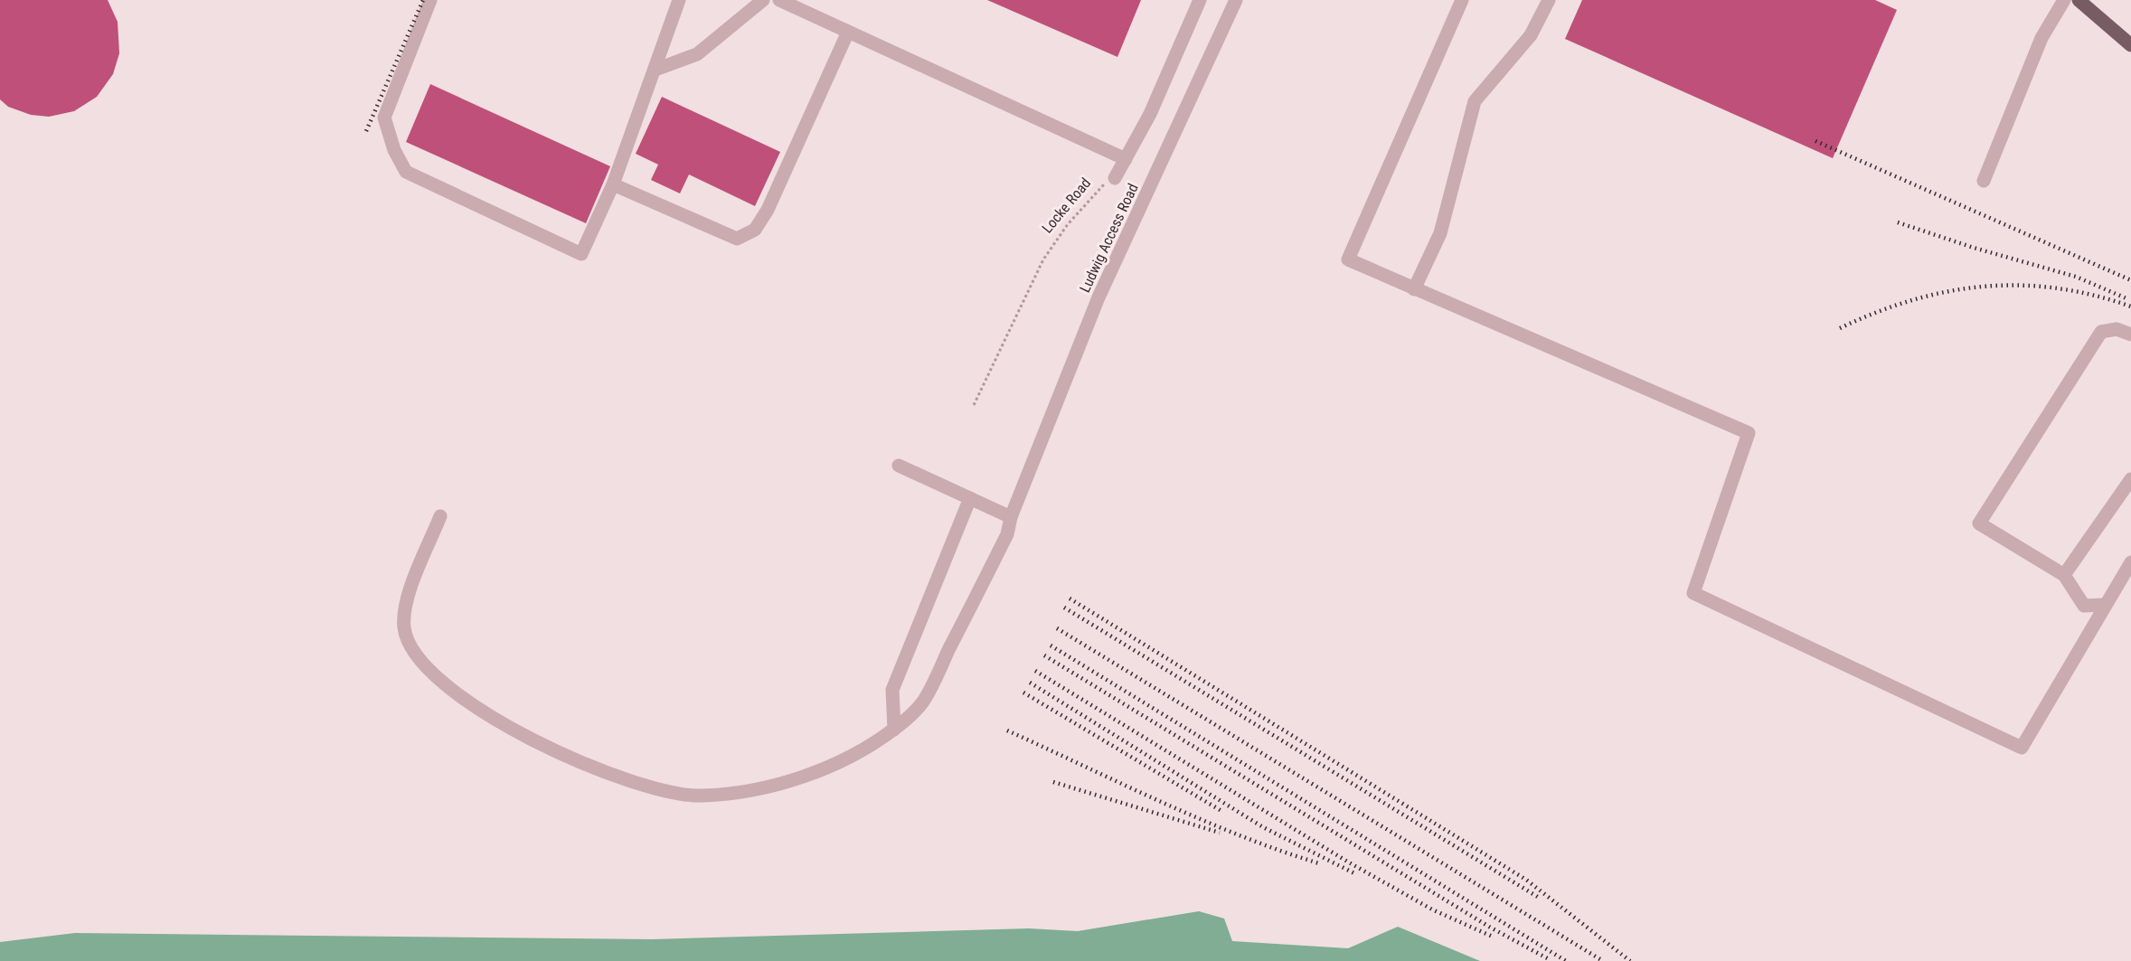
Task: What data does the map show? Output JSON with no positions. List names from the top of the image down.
{
  "streets": {
    "street": ["Locke Road", "Ludwig Access Road"]
  }
}
